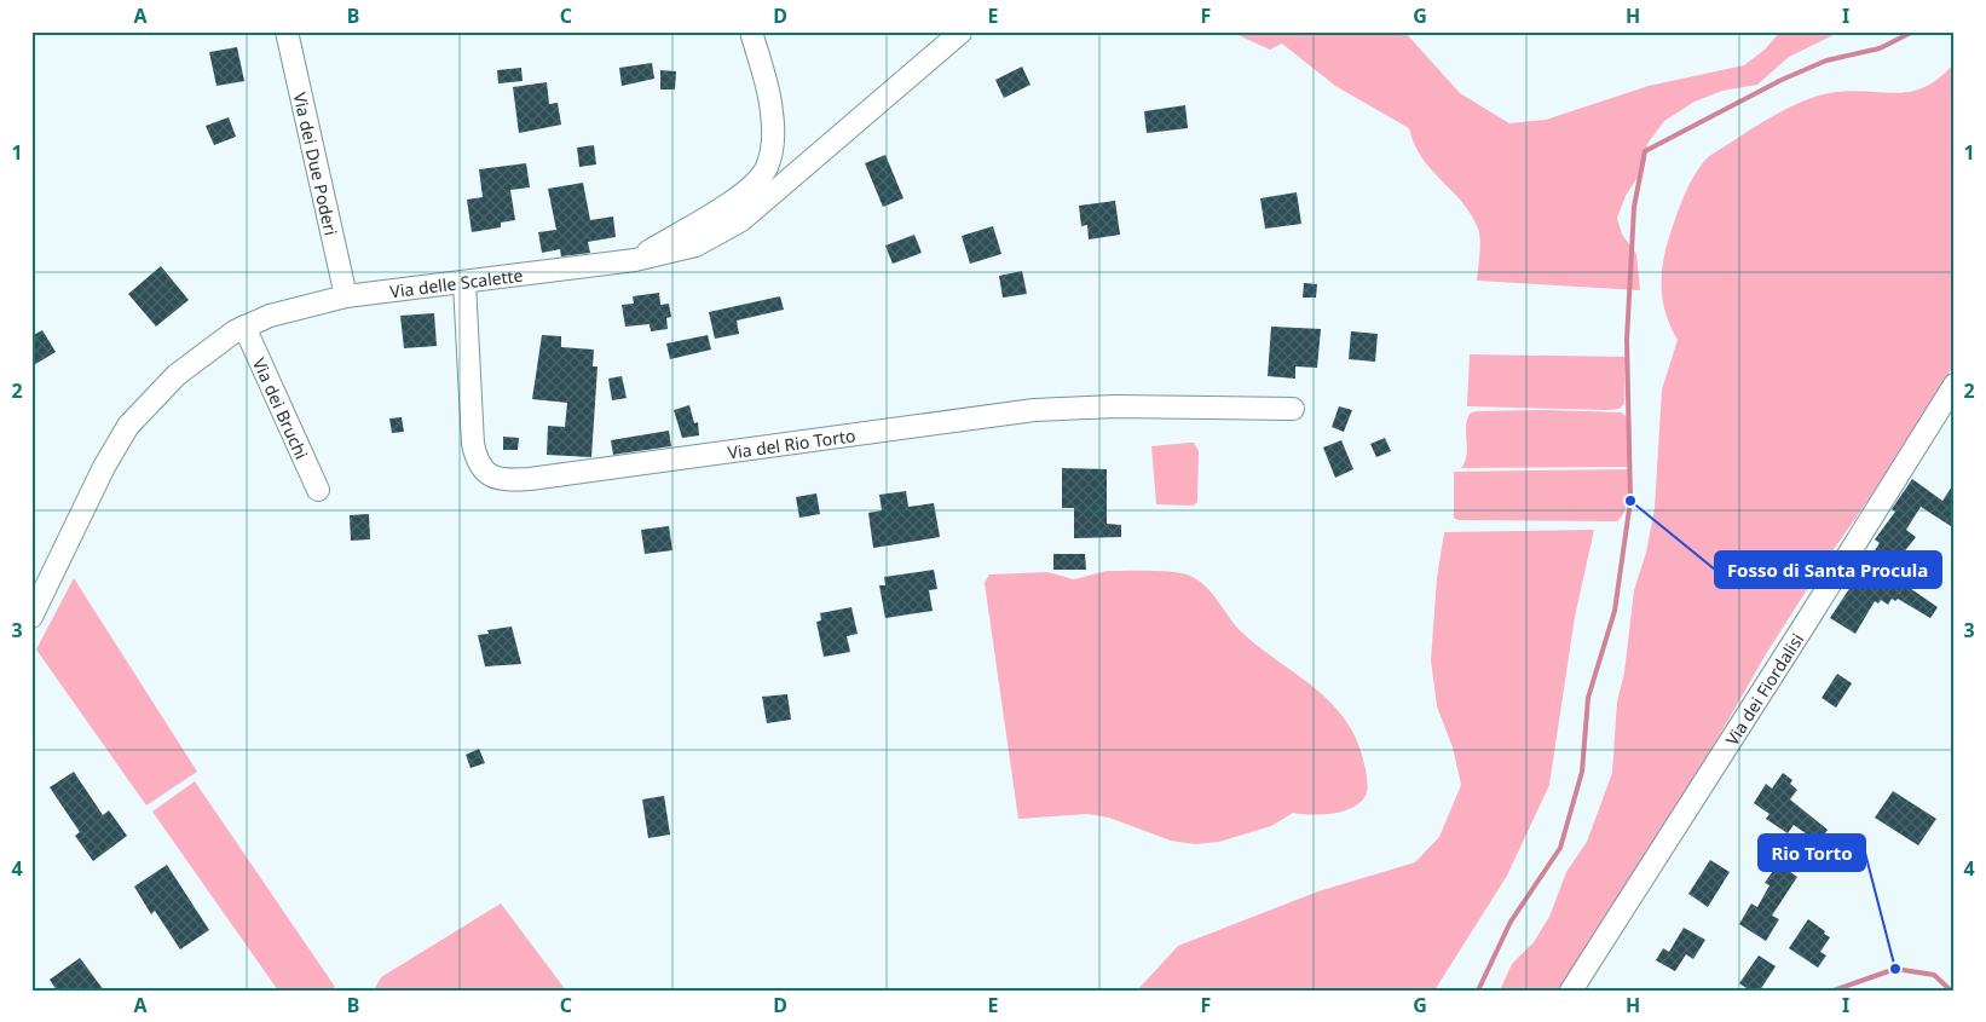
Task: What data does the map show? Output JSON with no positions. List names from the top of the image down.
{
  "streets": {
    "street": [
      "Via dei Due Poderi",
      "Via delle Scalette",
      "Via dei Bruchi",
      "Via del Rio Torto",
      "Via dei Fiordalisi"
    ]
  },
  "crossings": [
    ["Via dei Due Poderi", "Via delle Scalette"],
    ["Via delle Scalette", "Via dei Bruchi"],
    ["Via delle Scalette", "Via del Rio Torto"]
  ],
  "places": ["Fosso di Santa Procula", "Rio Torto"],
  "grid": {
    "columns": [
      "A",
      "B",
      "C",
      "D",
      "E",
      "F",
      "G",
      "H",
      "I"
    ],
    "rows": [
      "1",
      "2",
      "3",
      "4"
    ]
  }
}
